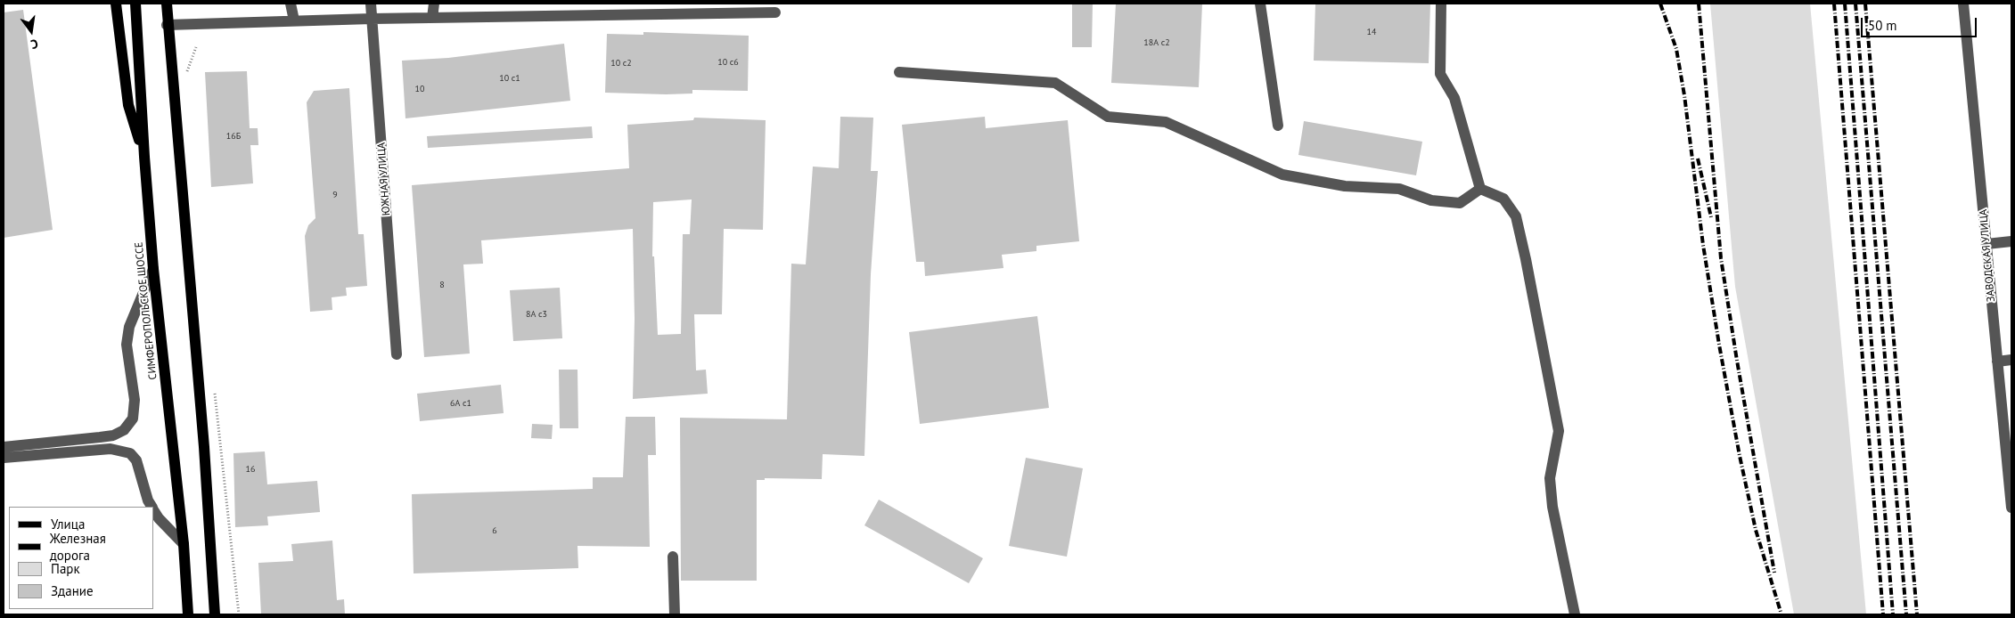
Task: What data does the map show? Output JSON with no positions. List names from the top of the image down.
{
  "streets": {
    "main road": ["СИМФЕРОПОЛЬСКОЕ ШОССЕ"],
    "street": ["ЮЖНАЯ УЛИЦА", "ЗАВОДСКАЯ УЛИЦА"]
  },
  "house_numbers": [
    "14",
    "18А с2",
    "10 с6",
    "10 с2",
    "10 с1",
    "10",
    "16Б",
    "9",
    "8",
    "8А с3",
    "6А с1",
    "16",
    "6"
  ],
  "legend": [
    "Улица",
    "Железная дорога",
    "Парк",
    "Здание"
  ],
  "scale_bar": "50 m",
  "north": "bottom"
}
